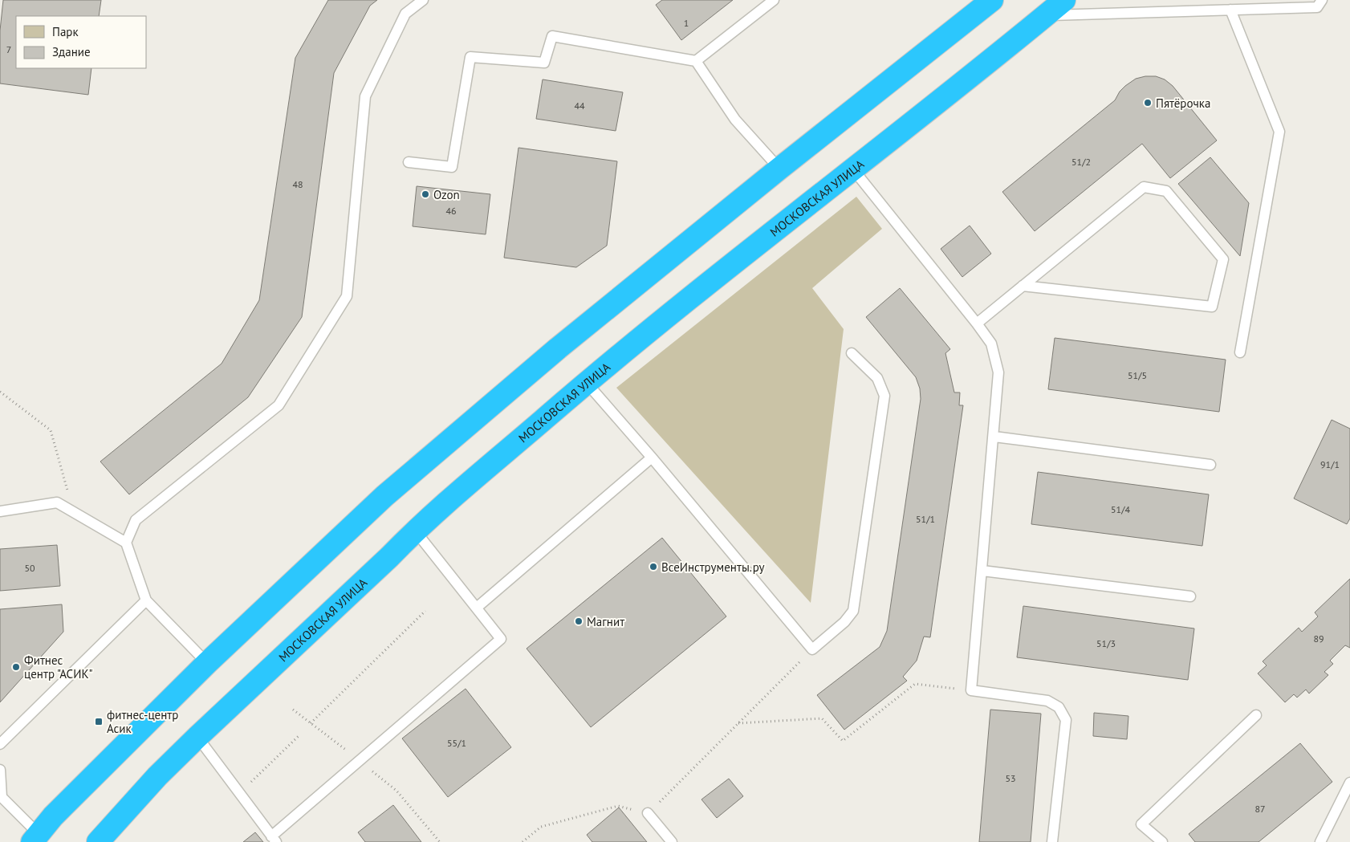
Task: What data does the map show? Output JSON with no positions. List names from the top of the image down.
{
  "streets": {
    "highway": ["МОСКОВСКАЯ УЛИЦА"]
  },
  "places": {
    "other": [
      "Пятёрочка",
      "Ozon",
      "ВсеИнструменты.ру",
      "Магнит",
      "Фитнес центр \"АСИК\""
    ],
    "transit": ["фитнес-центр Асик"]
  },
  "house_numbers": [
    "1",
    "7",
    "44",
    "51/2",
    "48",
    "46",
    "51/5",
    "91/1",
    "51/4",
    "51/1",
    "50",
    "89",
    "51/3",
    "55/1",
    "53",
    "87"
  ],
  "legend": ["Парк", "Здание"]
}
